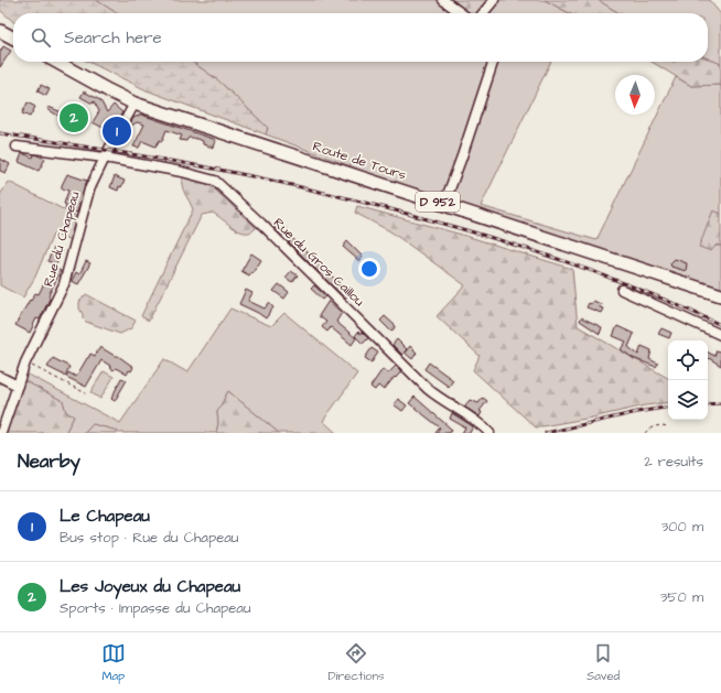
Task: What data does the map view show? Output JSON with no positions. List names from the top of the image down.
{
  "streets": {
    "main road": ["Route de Tours", "D 952"],
    "street": ["Rue du Chapeau", "Rue du Gros Caillou"]
  },
  "crossings": [
    ["Route de Tours", "Rue du Chapeau"],
    ["Rue du Chapeau", "Rue du Gros Caillou"]
  ],
  "north": "bottom",
  "page": {
    "search": "Search here",
    "pins": ["2", "1"],
    "heading": ["Nearby", "2 results"],
    "list": [
      {
        "mark": "1",
        "name": "Le Chapeau",
        "note": "Bus stop · Rue du Chapeau",
        "value": "300 m"
      },
      {
        "mark": "2",
        "name": "Les Joyeux du Chapeau",
        "note": "Sports · Impasse du Chapeau",
        "value": "350 m"
      }
    ],
    "nav": ["Map", "Directions", "Saved"]
  }
}
